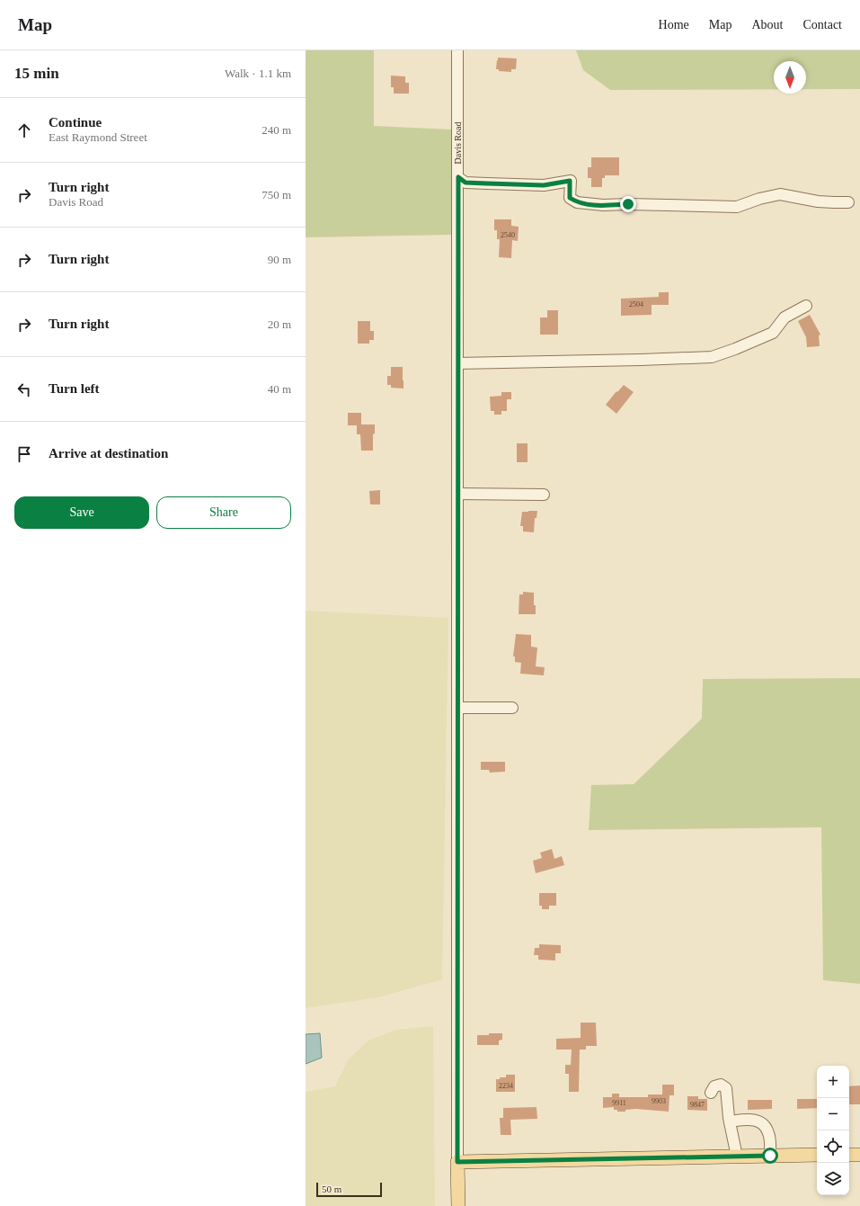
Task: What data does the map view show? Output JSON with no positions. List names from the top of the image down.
{
  "streets": {
    "main road": ["Davis Road"]
  },
  "house_numbers": [
    "2540",
    "2504",
    "2234",
    "9903",
    "9911",
    "9847"
  ],
  "scale_bar": "50 m",
  "north": "bottom",
  "page": {
    "header": "Map",
    "nav": [
      "Home",
      "Map",
      "About",
      "Contact"
    ],
    "heading": ["15 min", "Walk · 1.1 km"],
    "list": [
      ["Continue", "East Raymond Street", "240 m"],
      ["Turn right", "Davis Road", "750 m"],
      ["Turn right", "90 m"],
      ["Turn right", "20 m"],
      ["Turn left", "40 m"],
      "Arrive at destination"
    ],
    "buttons": ["Save", "Share"],
    "map_buttons": ["+", "−"],
    "scale": "50 m"
  }
}
